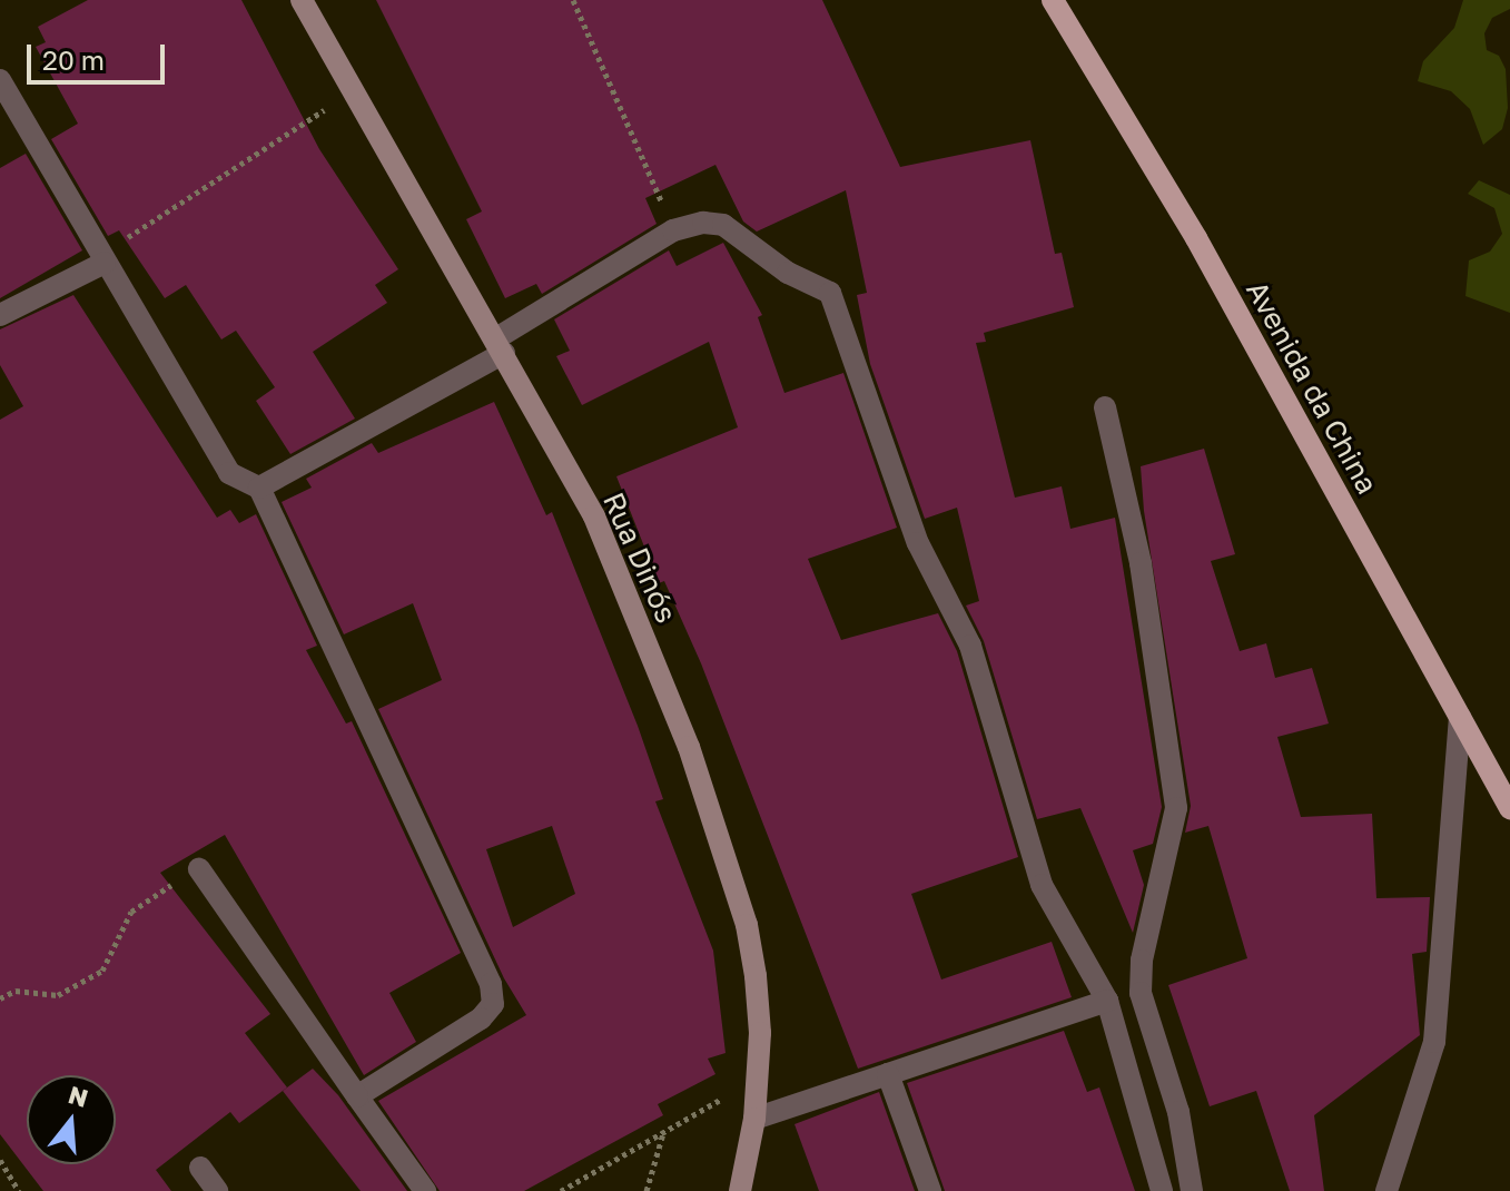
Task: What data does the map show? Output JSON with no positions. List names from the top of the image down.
{
  "streets": {
    "main road": ["Avenida da China"],
    "street": ["Rua Dinós"]
  },
  "scale_bar": "20 m",
  "north": "top"
}
